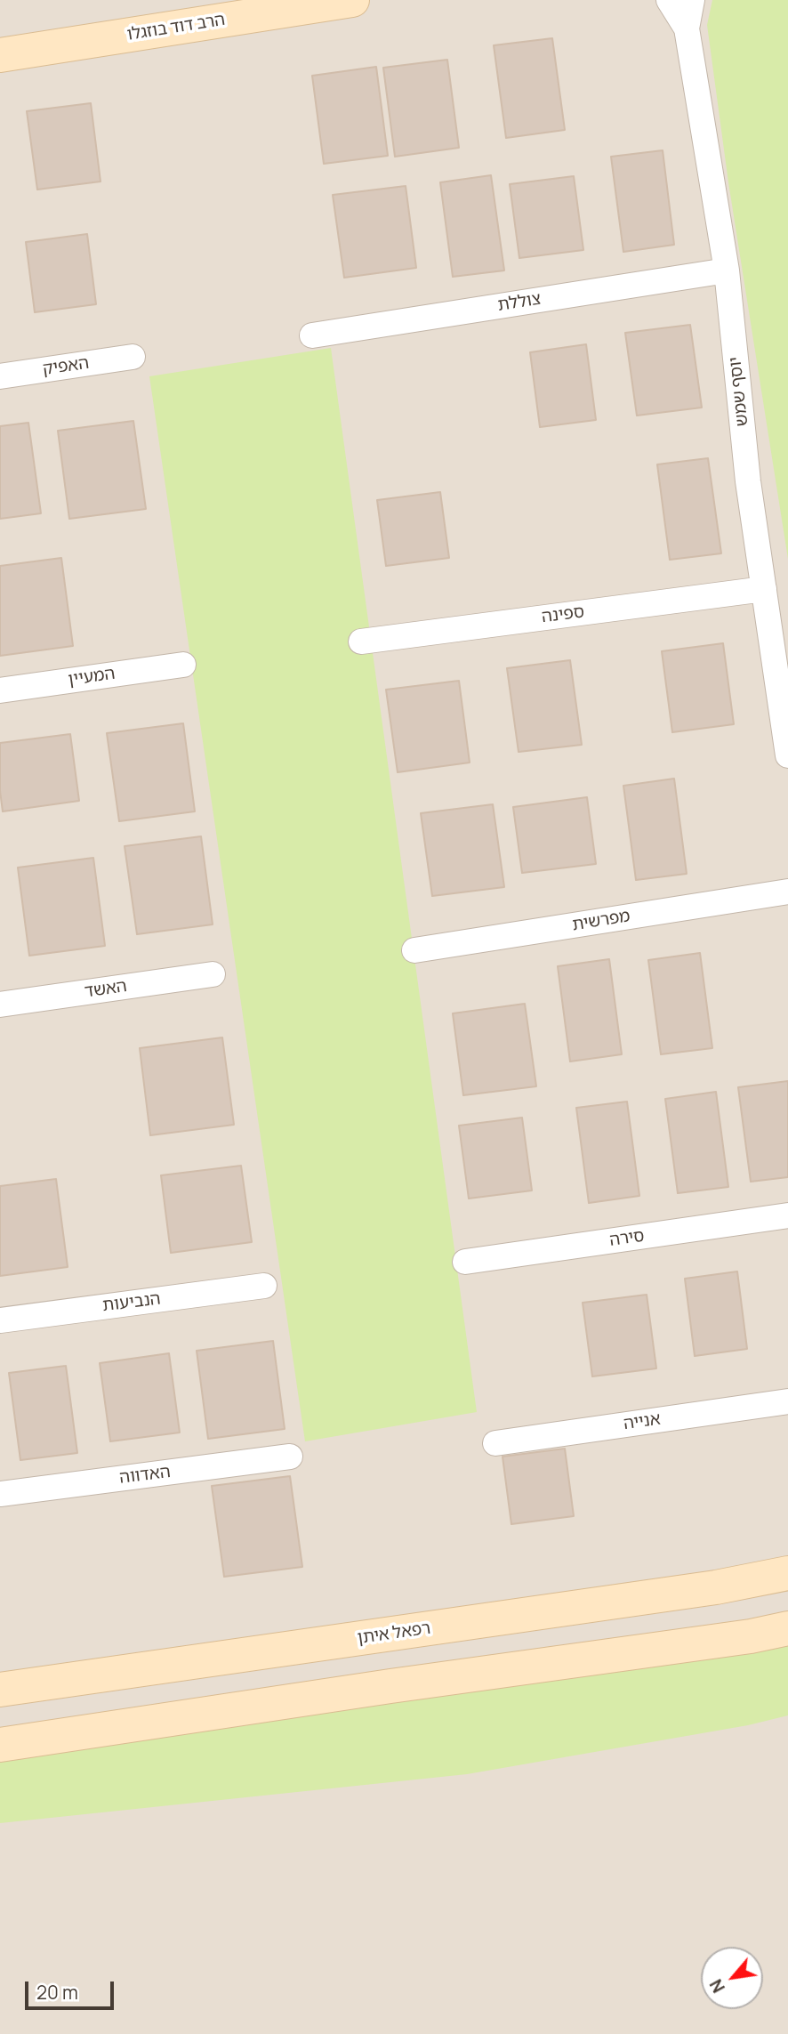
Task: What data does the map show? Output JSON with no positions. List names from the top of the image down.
{
  "streets": {
    "street": [
      "הרב דוד בוזגלו",
      "צוללת",
      "האפיק",
      "יוסף שמש",
      "ספינה",
      "המעיין",
      "מפרשית",
      "האשד",
      "סירה",
      "הנביעות",
      "אנייה",
      "האדווה",
      "רפאל איתן"
    ]
  },
  "crossings": [
    ["צוללת", "יוסף שמש"],
    ["יוסף שמש", "ספינה"]
  ],
  "scale_bar": "20 m",
  "north": "bottom left"
}
